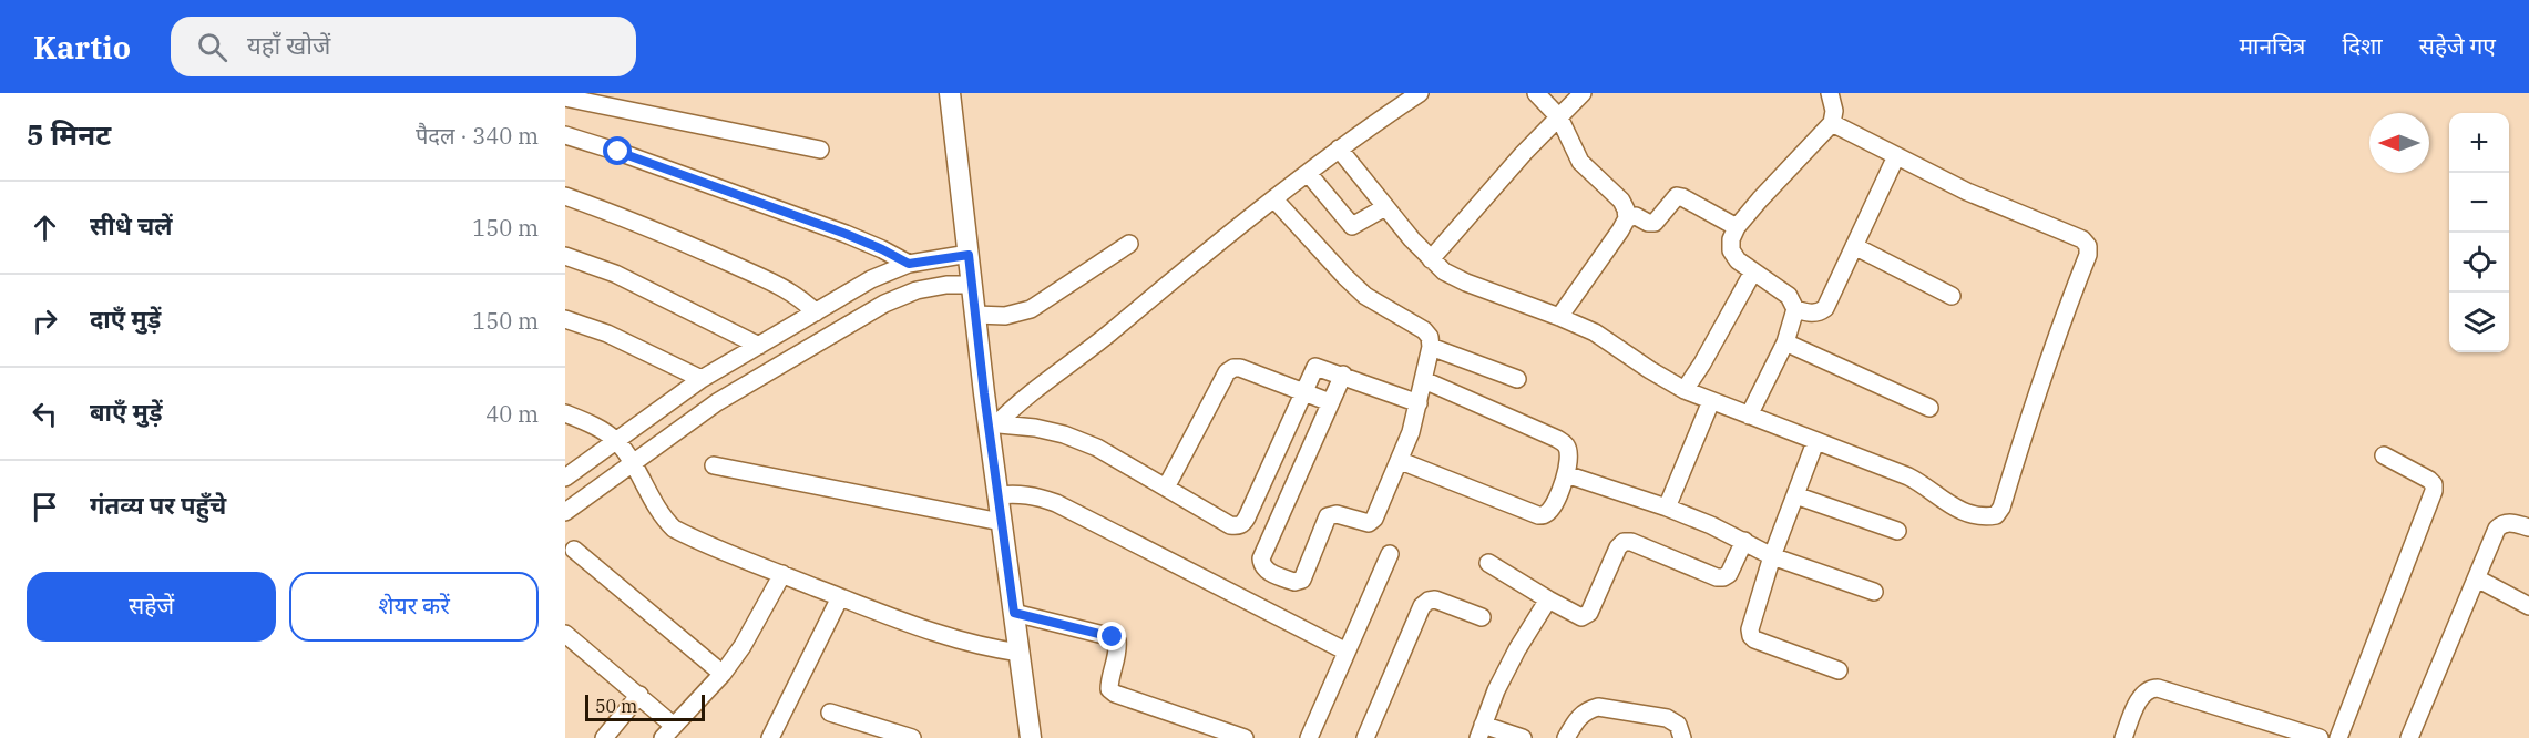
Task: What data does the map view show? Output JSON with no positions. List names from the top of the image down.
{
  "scale_bar": "50 m",
  "north": "left",
  "page": {
    "header": "Kartio",
    "search": "यहाँ खोजें",
    "nav": ["मानचित्र", "दिशा", "सहेजे गए"],
    "heading": ["5 मिनट", "पैदल · 340 m"],
    "map_buttons": ["+", "−"],
    "list": [
      ["सीधे चलें", "150 m"],
      ["दाएँ मुड़ें", "150 m"],
      ["बाएँ मुड़ें", "40 m"],
      "गंतव्य पर पहुँचे"
    ],
    "buttons": ["सहेजें", "शेयर करें"],
    "scale": "50 m"
  }
}
